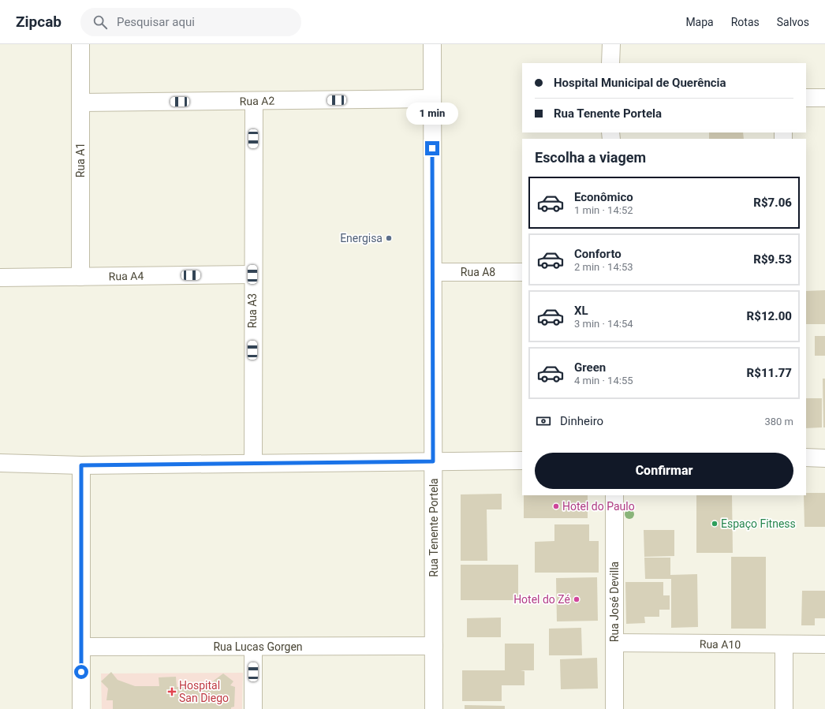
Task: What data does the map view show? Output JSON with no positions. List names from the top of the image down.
{
  "streets": {
    "street": [
      "Rua A2",
      "Rua A1",
      "Rua A8",
      "Rua A4",
      "Rua A3",
      "Rua Tenente Portela",
      "Rua José Devilla",
      "Rua A10",
      "Rua Lucas Gorgen"
    ]
  },
  "crossings": [
    ["Rua A2", "Rua A1"],
    ["Rua A2", "Rua A3"],
    ["Rua A2", "Rua Tenente Portela"],
    ["Rua A1", "Rua A4"],
    ["Rua A8", "Rua Tenente Portela"],
    ["Rua A4", "Rua A3"],
    ["Rua Tenente Portela", "Rua Lucas Gorgen"],
    ["Rua José Devilla", "Rua A10"]
  ],
  "places": {
    "other": [
      "Energisa",
      "Hotel do Paulo",
      "Espaço Fitness",
      "Hotel do Zé"
    ],
    "health": ["Hospital San Diego"]
  },
  "page": {
    "header": "Zipcab",
    "search": "Pesquisar aqui",
    "nav": ["Mapa", "Rotas", "Salvos"],
    "banner": ["Hospital Municipal de Querência", "Rua Tenente Portela"],
    "bubble": "1 min",
    "heading": "Escolha a viagem",
    "list": [
      {
        "name": "Econômico",
        "note": "1 min · 14:52",
        "value": "R$7.06"
      },
      {
        "name": "Conforto",
        "note": "2 min · 14:53",
        "value": "R$9.53"
      },
      {
        "name": "XL",
        "note": "3 min · 14:54",
        "value": "R$12.00"
      },
      {
        "name": "Green",
        "note": "4 min · 14:55",
        "value": "R$11.77"
      }
    ],
    "pay": ["Dinheiro", "380 m"],
    "buttons": "Confirmar"
  }
}
